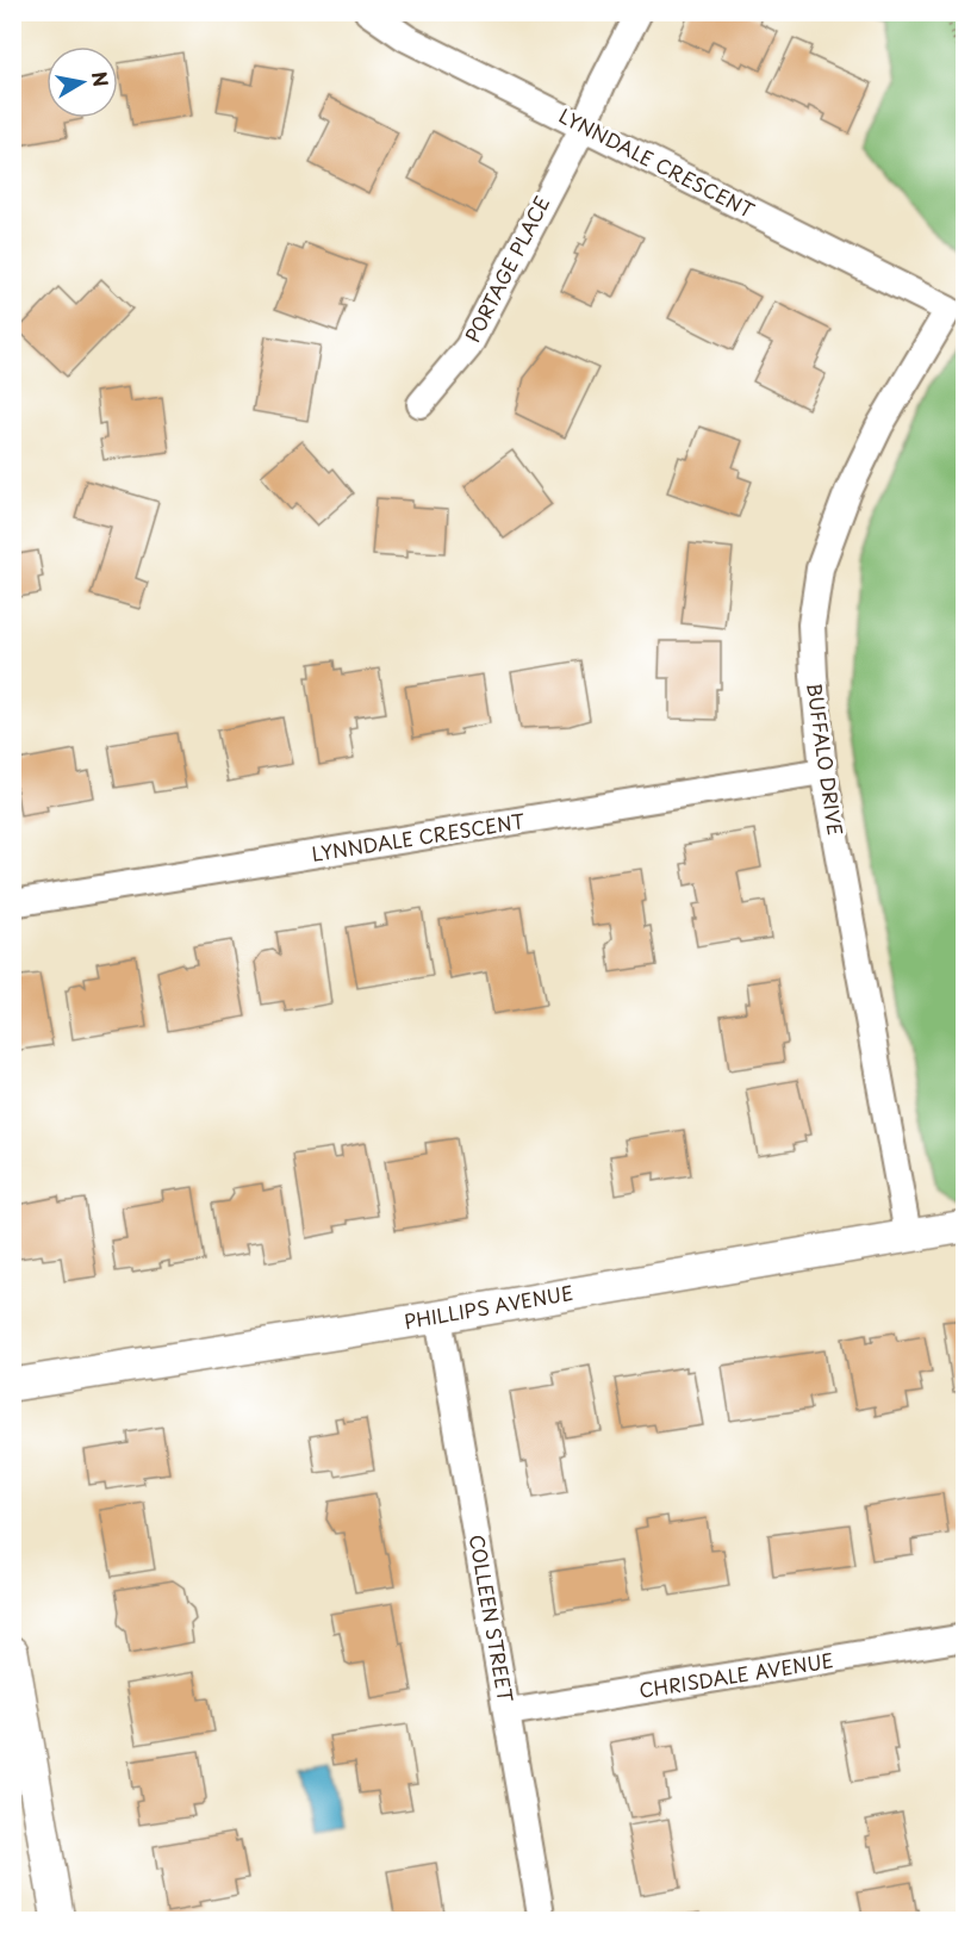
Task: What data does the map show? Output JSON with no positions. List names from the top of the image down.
{
  "streets": {
    "street": [
      "LYNNDALE CRESCENT",
      "PORTAGE PLACE",
      "BUFFALO DRIVE",
      "PHILLIPS AVENUE",
      "COLLEEN STREET",
      "CHRISDALE AVENUE"
    ]
  },
  "crossings": [
    ["LYNNDALE CRESCENT", "PORTAGE PLACE"],
    ["LYNNDALE CRESCENT", "BUFFALO DRIVE"],
    ["BUFFALO DRIVE", "PHILLIPS AVENUE"],
    ["PHILLIPS AVENUE", "COLLEEN STREET"],
    ["COLLEEN STREET", "CHRISDALE AVENUE"]
  ],
  "north": "right"
}
